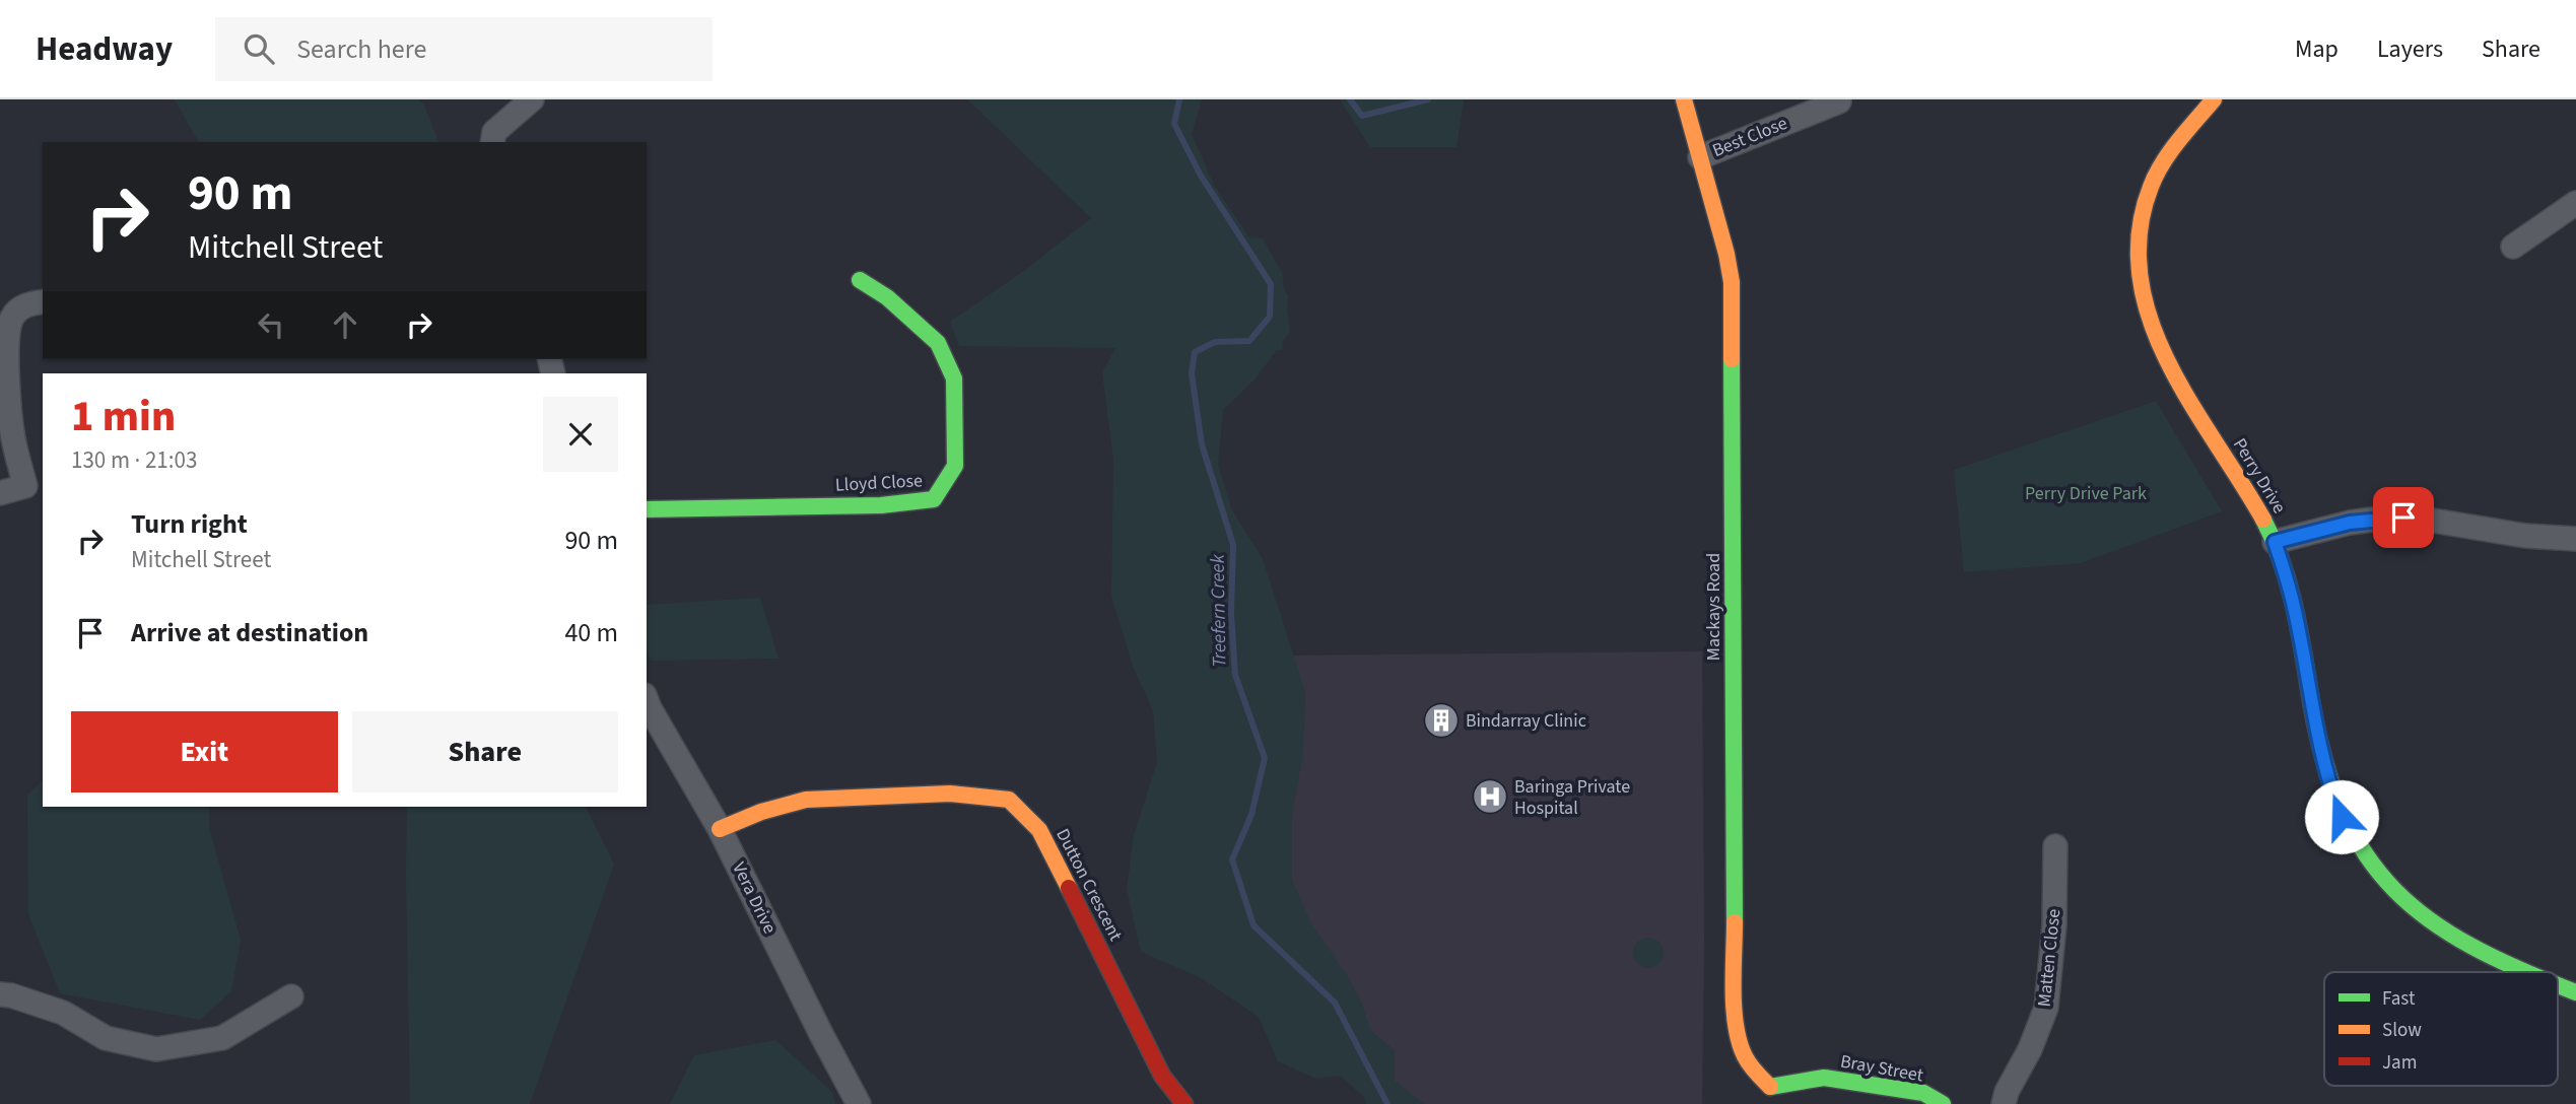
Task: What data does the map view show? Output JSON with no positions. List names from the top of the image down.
{
  "streets": {
    "street": [
      "Best Close",
      "Perry Drive",
      "Lloyd Close",
      "Mackays Road",
      "Dutton Crescent",
      "Vera Drive",
      "Matten Close",
      "Bray Street"
    ]
  },
  "crossings": [
    ["Best Close", "Mackays Road"],
    ["Mackays Road", "Bray Street"],
    ["Dutton Crescent", "Vera Drive"]
  ],
  "water": ["Treefern Creek"],
  "parks": ["Perry Drive Park"],
  "places": {
    "building": ["Bindarray Clinic"],
    "hospital": ["Baringa Private Hospital"]
  },
  "legend": ["Fast", "Slow", "Jam"],
  "page": {
    "header": "Headway",
    "search": "Search here",
    "nav": ["Map", "Layers", "Share"],
    "turn": ["90 m", "Mitchell Street"],
    "heading": ["1 min", "130 m · 21:03"],
    "list": [
      {
        "name": "Turn right",
        "note": "Mitchell Street",
        "value": "90 m"
      },
      {
        "name": "Arrive at destination",
        "value": "40 m"
      }
    ],
    "buttons": ["Exit", "Share"]
  }
}
